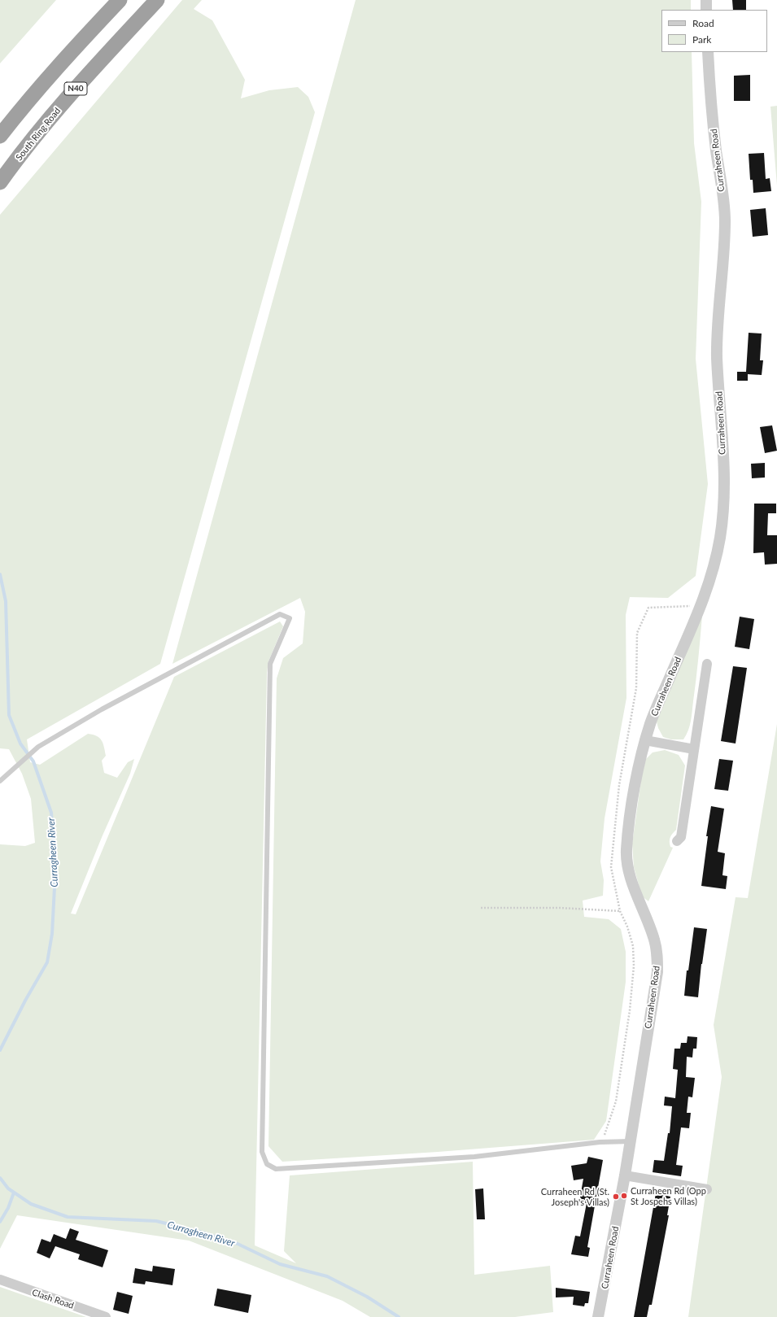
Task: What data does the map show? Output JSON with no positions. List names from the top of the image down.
{
  "streets": {
    "highway": ["N40", "South Ring Road"],
    "street": ["Curraheen Road", "Clash Road"]
  },
  "water": ["Curragheen River"],
  "places": ["Curraheen Rd (Opp St Jospehs Villas)", "Curraheen Rd (St. Joseph's Villas)"],
  "legend": ["Road", "Park"]
}
